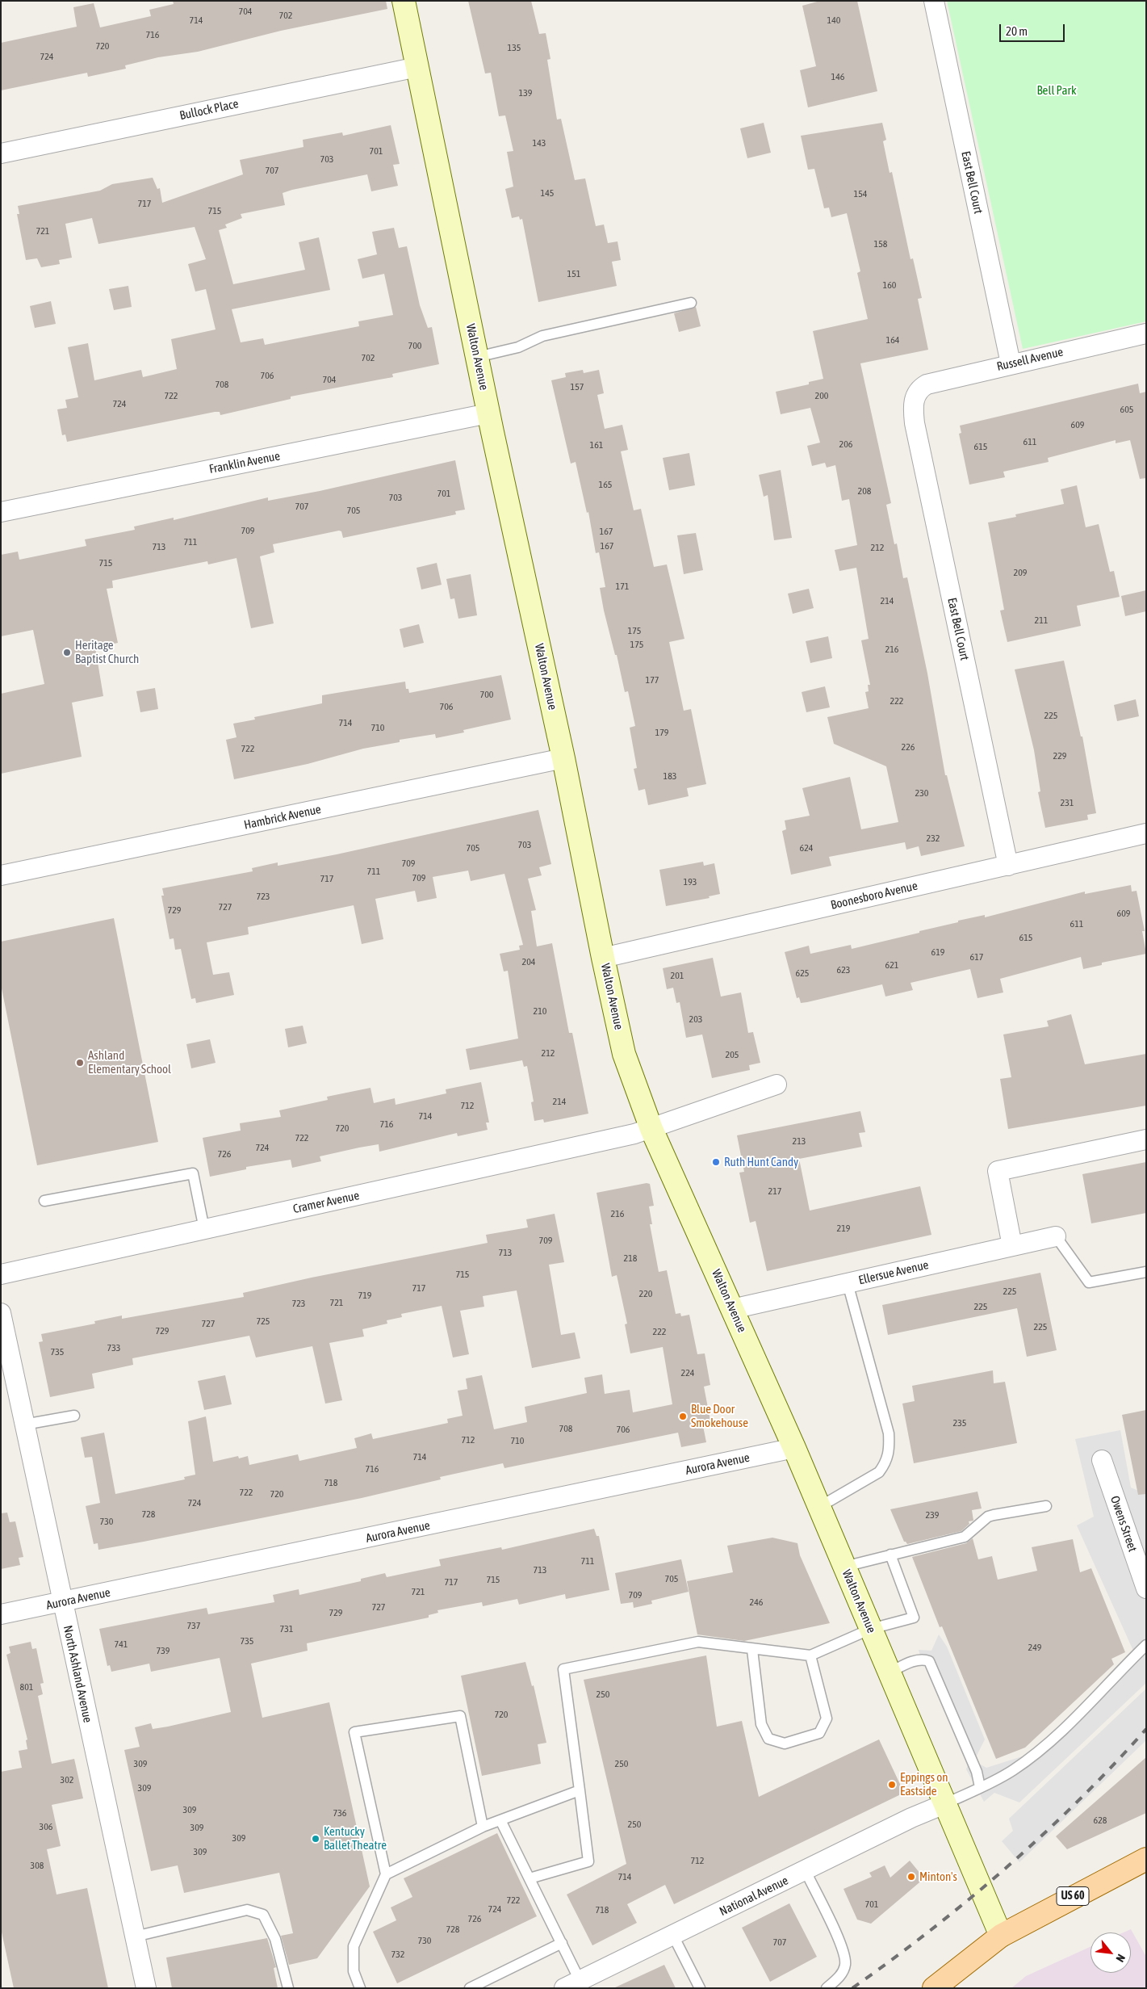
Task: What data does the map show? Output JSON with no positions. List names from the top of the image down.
{
  "streets": {
    "main road": ["US 60"],
    "street": [
      "Bullock Place",
      "East Bell Court",
      "Walton Avenue",
      "Russell Avenue",
      "Franklin Avenue",
      "Hambrick Avenue",
      "Boonesboro Avenue",
      "Cramer Avenue",
      "Ellersue Avenue",
      "Aurora Avenue",
      "Owens Street",
      "North Ashland Avenue",
      "National Avenue"
    ]
  },
  "crossings": [
    ["Bullock Place", "Walton Avenue"],
    ["East Bell Court", "Russell Avenue"],
    ["East Bell Court", "Boonesboro Avenue"],
    ["Walton Avenue", "Franklin Avenue"],
    ["Walton Avenue", "Hambrick Avenue"],
    ["Walton Avenue", "Boonesboro Avenue"],
    ["Walton Avenue", "Cramer Avenue"],
    ["Walton Avenue", "Ellersue Avenue"],
    ["Walton Avenue", "Aurora Avenue"],
    ["Walton Avenue", "National Avenue"],
    ["Walton Avenue", "US 60"],
    ["Aurora Avenue", "North Ashland Avenue"]
  ],
  "parks": ["Bell Park"],
  "places": [
    "Heritage Baptist Church",
    "Ashland Elementary School",
    "Ruth Hunt Candy",
    "Blue Door Smokehouse",
    "Eppings on Eastside",
    "Kentucky Ballet Theatre",
    "Minton's"
  ],
  "house_numbers": [
    "704",
    "702",
    "714",
    "140",
    "716",
    "720",
    "135",
    "724",
    "146",
    "139",
    "143",
    "701",
    "703",
    "707",
    "145",
    "154",
    "717",
    "715",
    "721",
    "158",
    "151",
    "160",
    "164",
    "700",
    "702",
    "706",
    "704",
    "708",
    "157",
    "722",
    "200",
    "724",
    "605",
    "609",
    "611",
    "206",
    "161",
    "615",
    "165",
    "208",
    "701",
    "703",
    "707",
    "705",
    "709",
    "167",
    "711",
    "167",
    "713",
    "212",
    "715",
    "209",
    "171",
    "214",
    "211",
    "175",
    "175",
    "216",
    "177",
    "700",
    "222",
    "706",
    "225",
    "714",
    "710",
    "179",
    "226",
    "722",
    "229",
    "183",
    "230",
    "231",
    "232",
    "703",
    "705",
    "624",
    "709",
    "711",
    "709",
    "717",
    "193",
    "723",
    "727",
    "729",
    "609",
    "611",
    "615",
    "619",
    "617",
    "204",
    "621",
    "623",
    "625",
    "201",
    "210",
    "203",
    "212",
    "205",
    "214",
    "712",
    "714",
    "716",
    "720",
    "722",
    "213",
    "724",
    "726",
    "217",
    "216",
    "219",
    "709",
    "713",
    "218",
    "715",
    "717",
    "225",
    "220",
    "719",
    "721",
    "723",
    "225",
    "725",
    "727",
    "225",
    "729",
    "222",
    "733",
    "735",
    "224",
    "235",
    "708",
    "706",
    "712",
    "710",
    "714",
    "716",
    "718",
    "722",
    "720",
    "724",
    "728",
    "239",
    "730",
    "711",
    "713",
    "705",
    "715",
    "717",
    "721",
    "709",
    "246",
    "727",
    "729",
    "737",
    "731",
    "735",
    "741",
    "249",
    "739",
    "801",
    "250",
    "720",
    "309",
    "250",
    "302",
    "309",
    "309",
    "736",
    "628",
    "250",
    "306",
    "309",
    "309",
    "309",
    "712",
    "308",
    "714",
    "722",
    "701",
    "724",
    "718",
    "726",
    "728",
    "730",
    "707",
    "732"
  ],
  "scale_bar": "20 m",
  "north": "bottom right"
}
